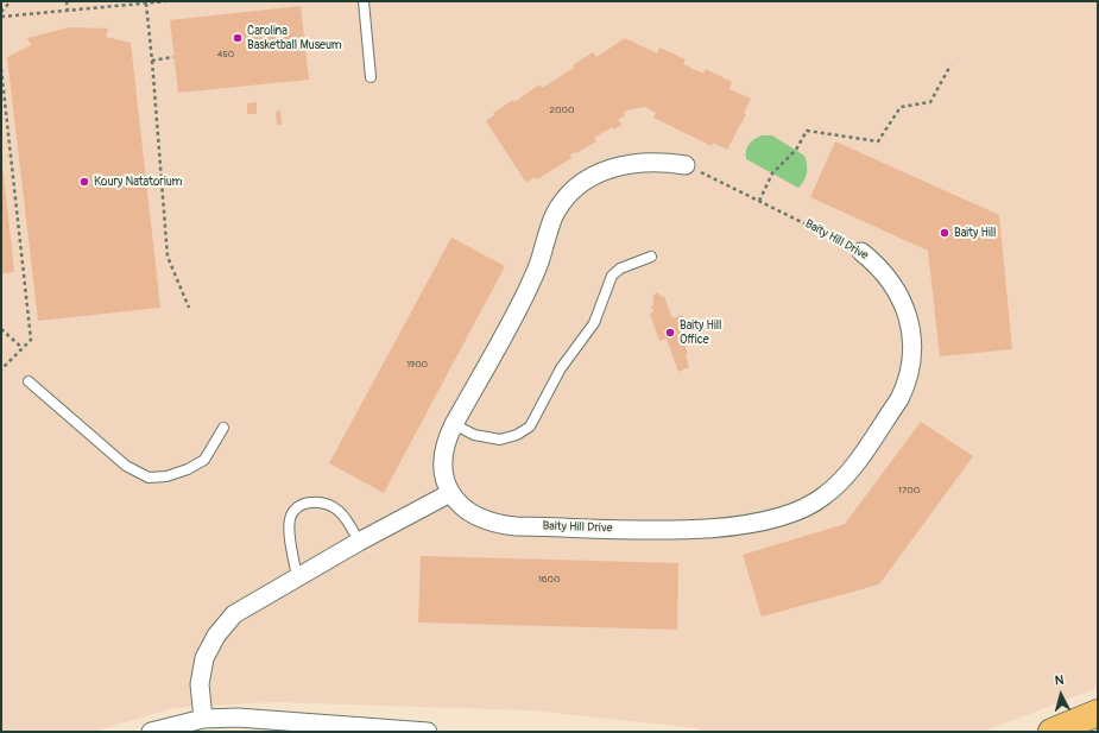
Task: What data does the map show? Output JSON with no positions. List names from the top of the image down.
{
  "streets": {
    "street": ["Baity Hill Drive"]
  },
  "places": [
    "Carolina Basketball Museum",
    "Koury Natatorium",
    "Baity Hill",
    "Baity Hill Office"
  ],
  "house_numbers": [
    "450",
    "2000",
    "1900",
    "1700",
    "1600"
  ],
  "north": "top"
}
